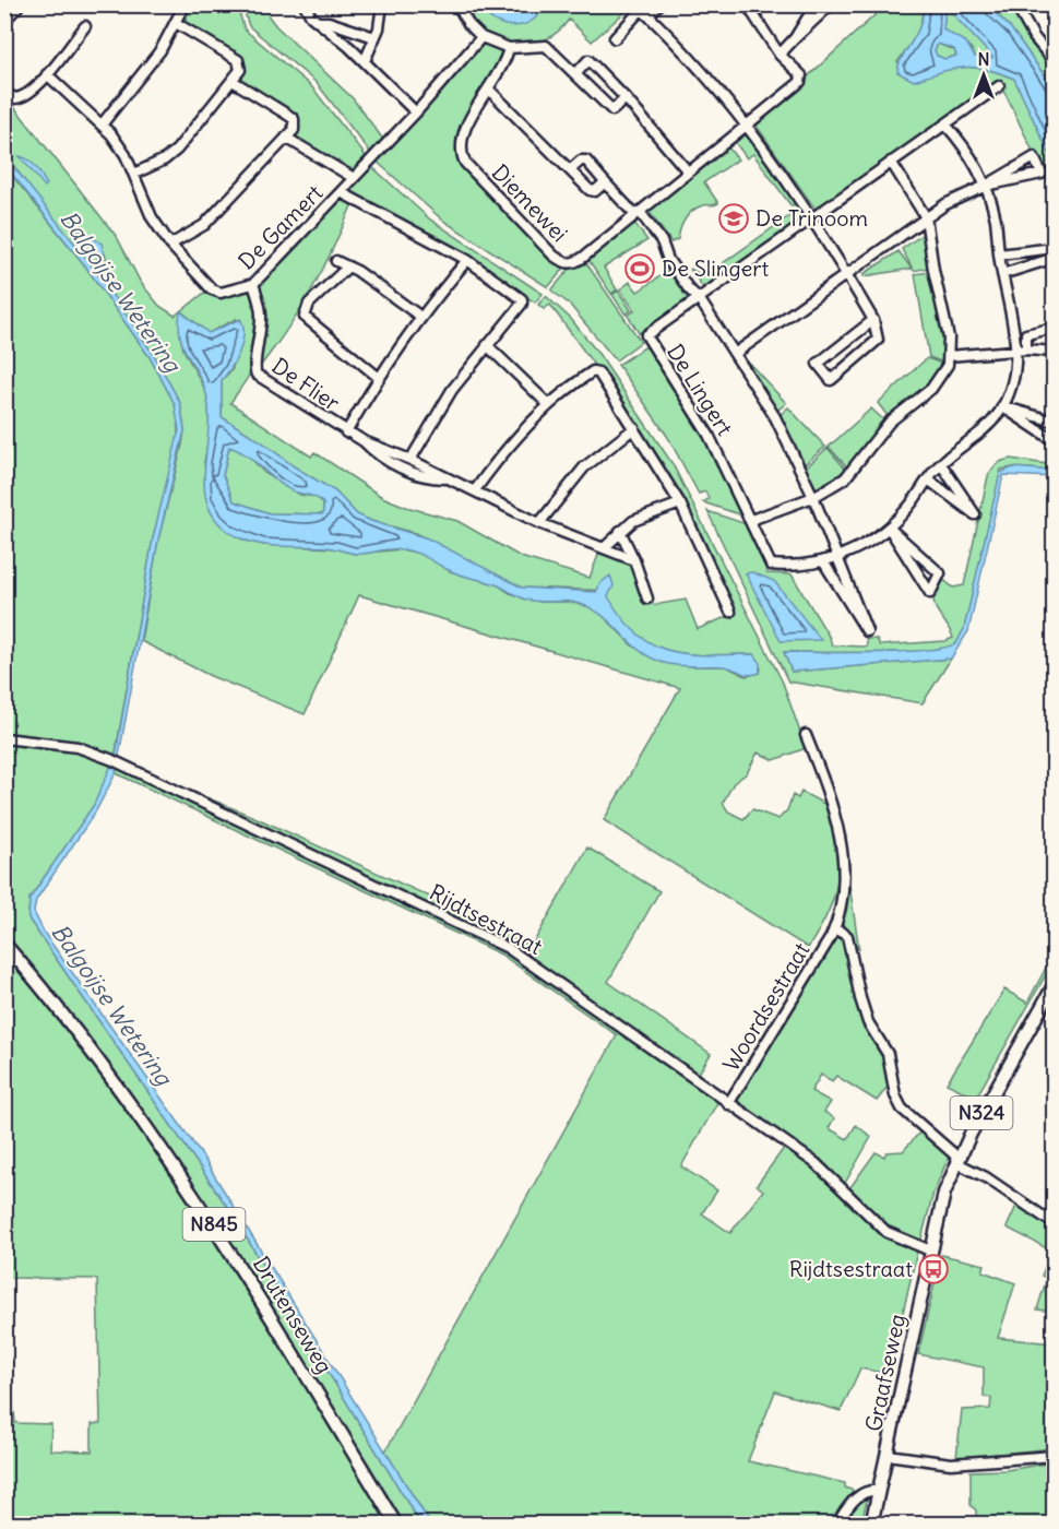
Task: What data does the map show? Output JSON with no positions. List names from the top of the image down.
{
  "streets": {
    "main road": [
      "N324",
      "N845",
      "Drutenseweg",
      "Graafseweg"
    ],
    "street": [
      "Diemewei",
      "De Gamert",
      "De Flier",
      "De Lingert",
      "Rijdtsestraat",
      "Woordsestraat"
    ]
  },
  "crossings": [
    ["De Gamert", "De Flier"],
    ["Rijdtsestraat", "Woordsestraat"],
    ["Rijdtsestraat", "Graafseweg"],
    ["Woordsestraat", "Graafseweg"]
  ],
  "water": ["Balgoijse Wetering"],
  "places": {
    "school or university": ["De Trinoom"],
    "sports": ["De Slingert"],
    "bus stop": ["Rijdtsestraat"]
  },
  "north": "top"
}
